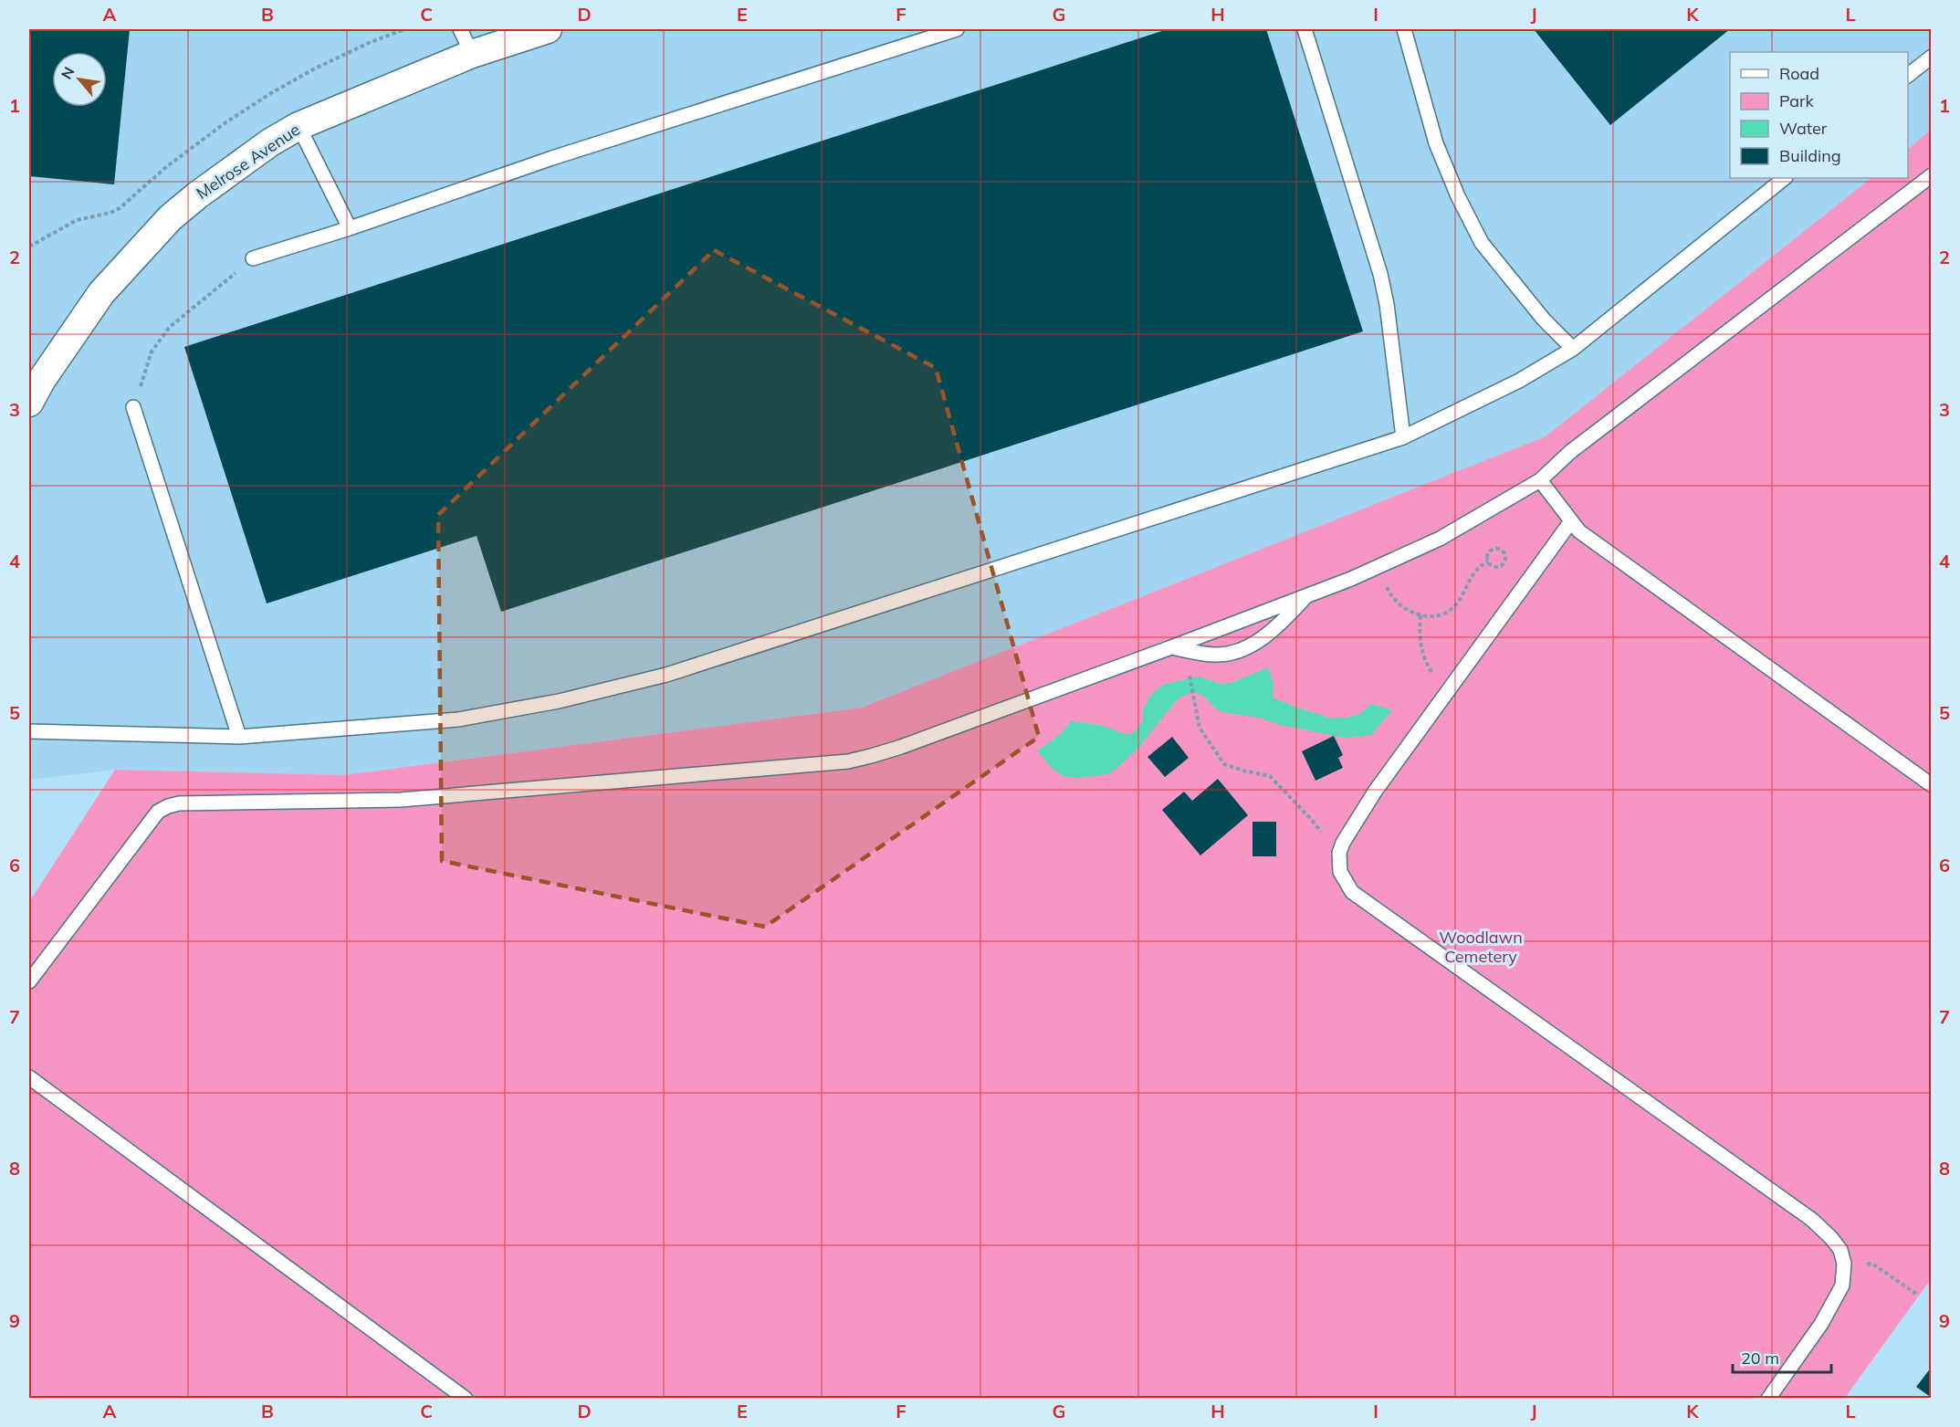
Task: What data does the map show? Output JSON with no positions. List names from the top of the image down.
{
  "streets": {
    "street": ["Melrose Avenue"]
  },
  "parks": ["Woodlawn Cemetery"],
  "legend": [
    "Road",
    "Park",
    "Water",
    "Building"
  ],
  "scale_bar": "20 m",
  "north": "top left",
  "grid": {
    "columns": [
      "A",
      "B",
      "C",
      "D",
      "E",
      "F",
      "G",
      "H",
      "I",
      "J",
      "K",
      "L"
    ],
    "rows": [
      "1",
      "2",
      "3",
      "4",
      "5",
      "6",
      "7",
      "8",
      "9"
    ]
  }
}
